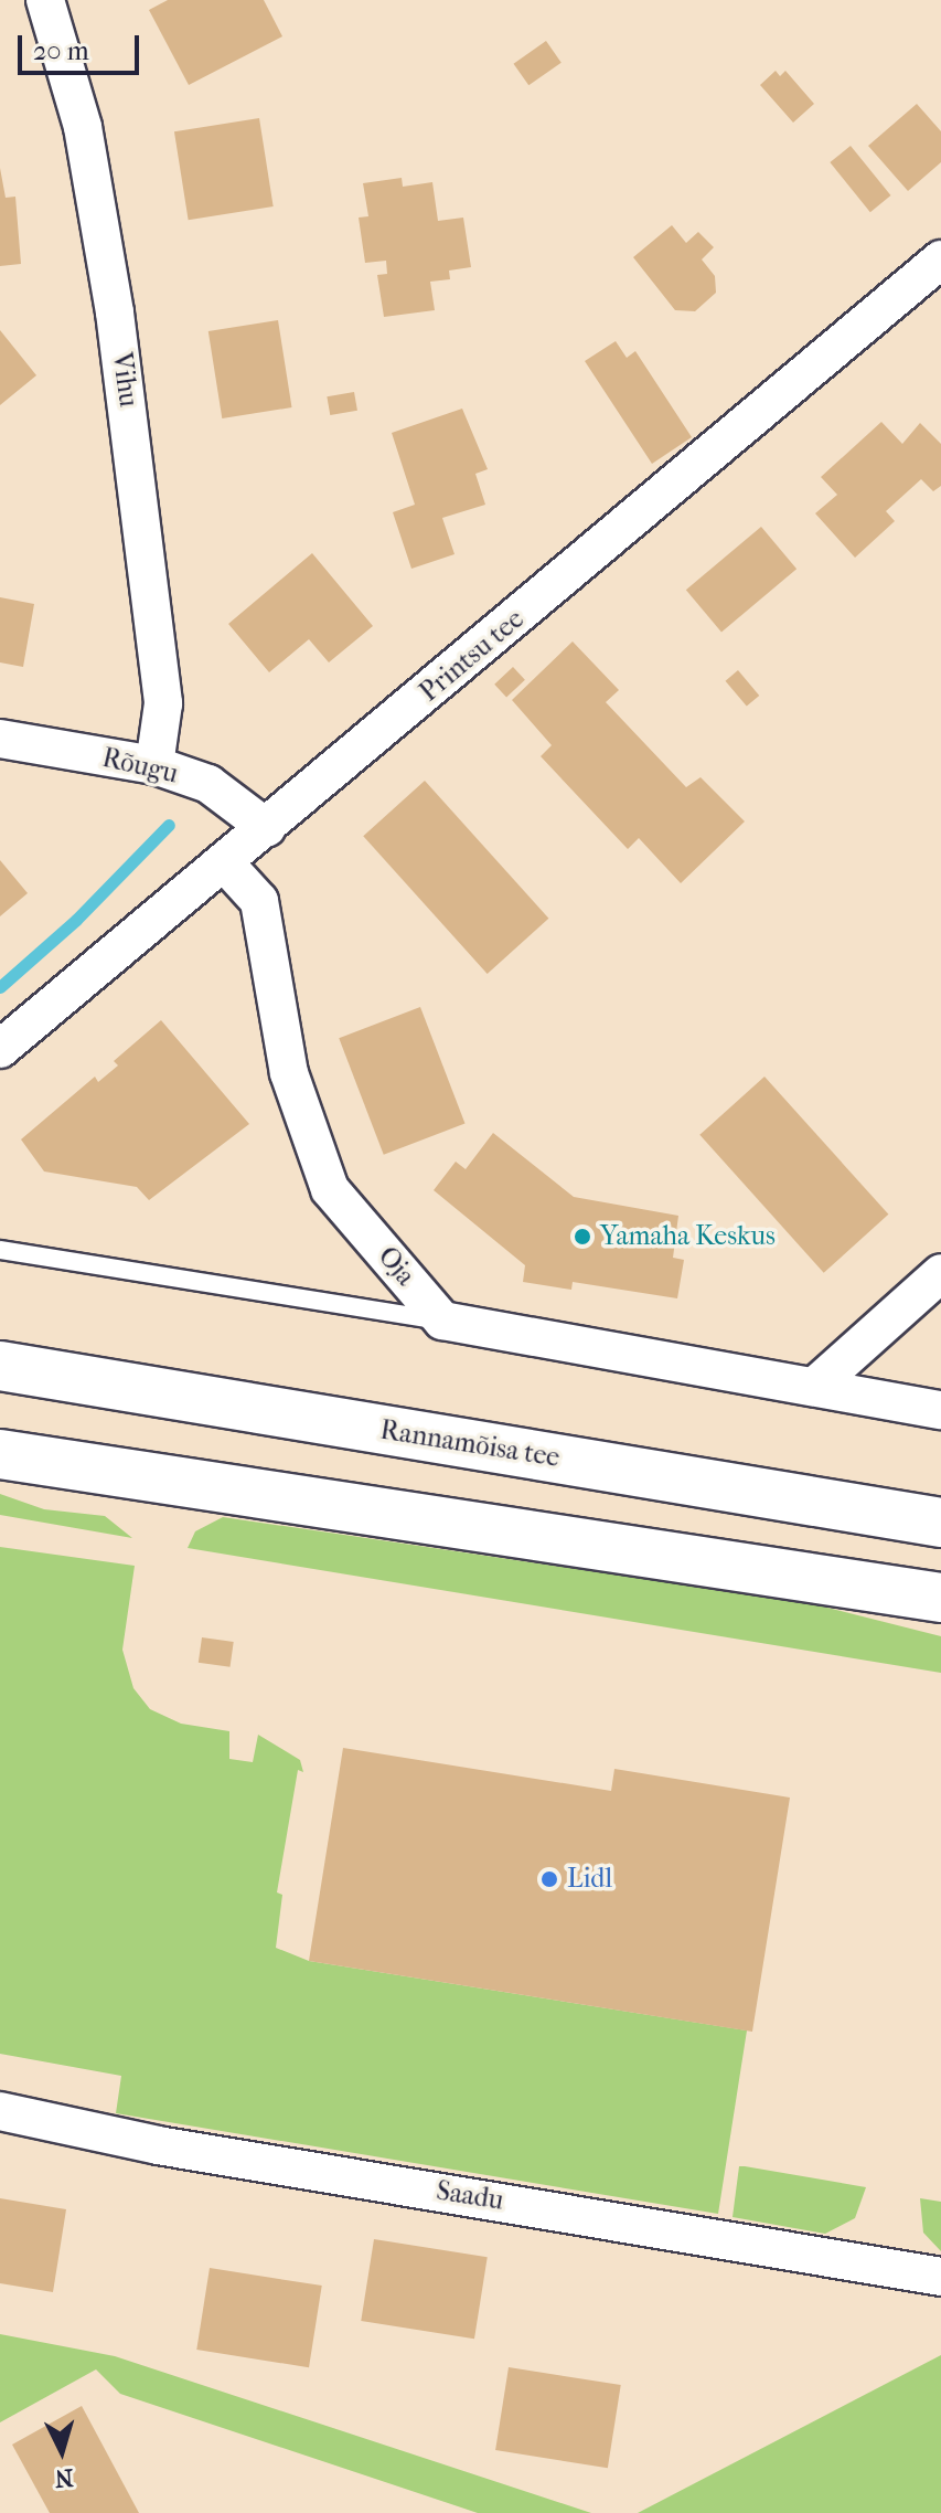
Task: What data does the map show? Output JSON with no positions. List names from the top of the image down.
{
  "streets": {
    "main road": ["Rannamõisa tee"],
    "street": [
      "Vihu",
      "Printsu tee",
      "Rõugu",
      "Oja",
      "Saadu"
    ]
  },
  "crossings": [
    ["Vihu", "Rõugu"],
    ["Printsu tee", "Rõugu"],
    ["Printsu tee", "Oja"]
  ],
  "places": ["Yamaha Keskus", "Lidl"],
  "scale_bar": "20 m",
  "north": "bottom"
}
